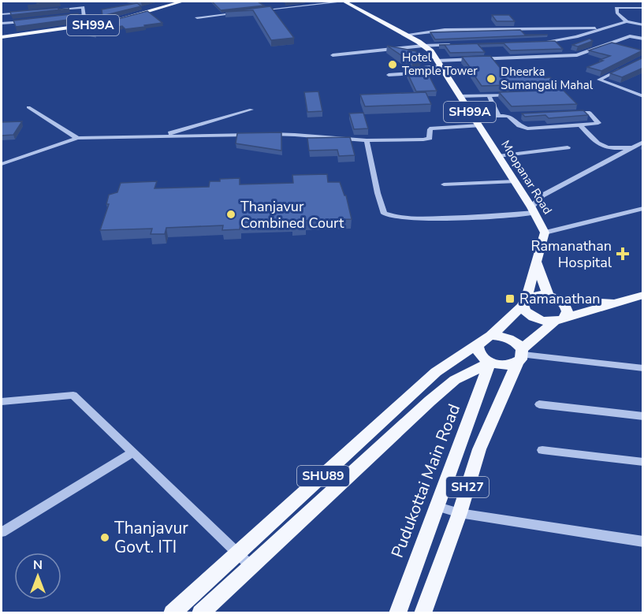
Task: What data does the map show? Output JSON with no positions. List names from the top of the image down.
{
  "streets": {
    "main road": [
      "SH99A",
      "Moopanar Road",
      "SHU89",
      "Pudukottai Main Road",
      "SH27"
    ]
  },
  "crossings": [
    ["Moopanar Road", "SHU89"],
    ["SHU89", "Pudukottai Main Road"],
    ["SHU89", "SH27"],
    ["Pudukottai Main Road", "SH27"]
  ],
  "places": {
    "other": [
      "Hotel Temple Tower",
      "Dheerka Sumangali Mahal",
      "Thanjavur Combined Court",
      "Thanjavur Govt. ITI"
    ],
    "health": ["Ramanathan Hospital"],
    "transit": ["Ramanathan"]
  },
  "north": "top"
}
